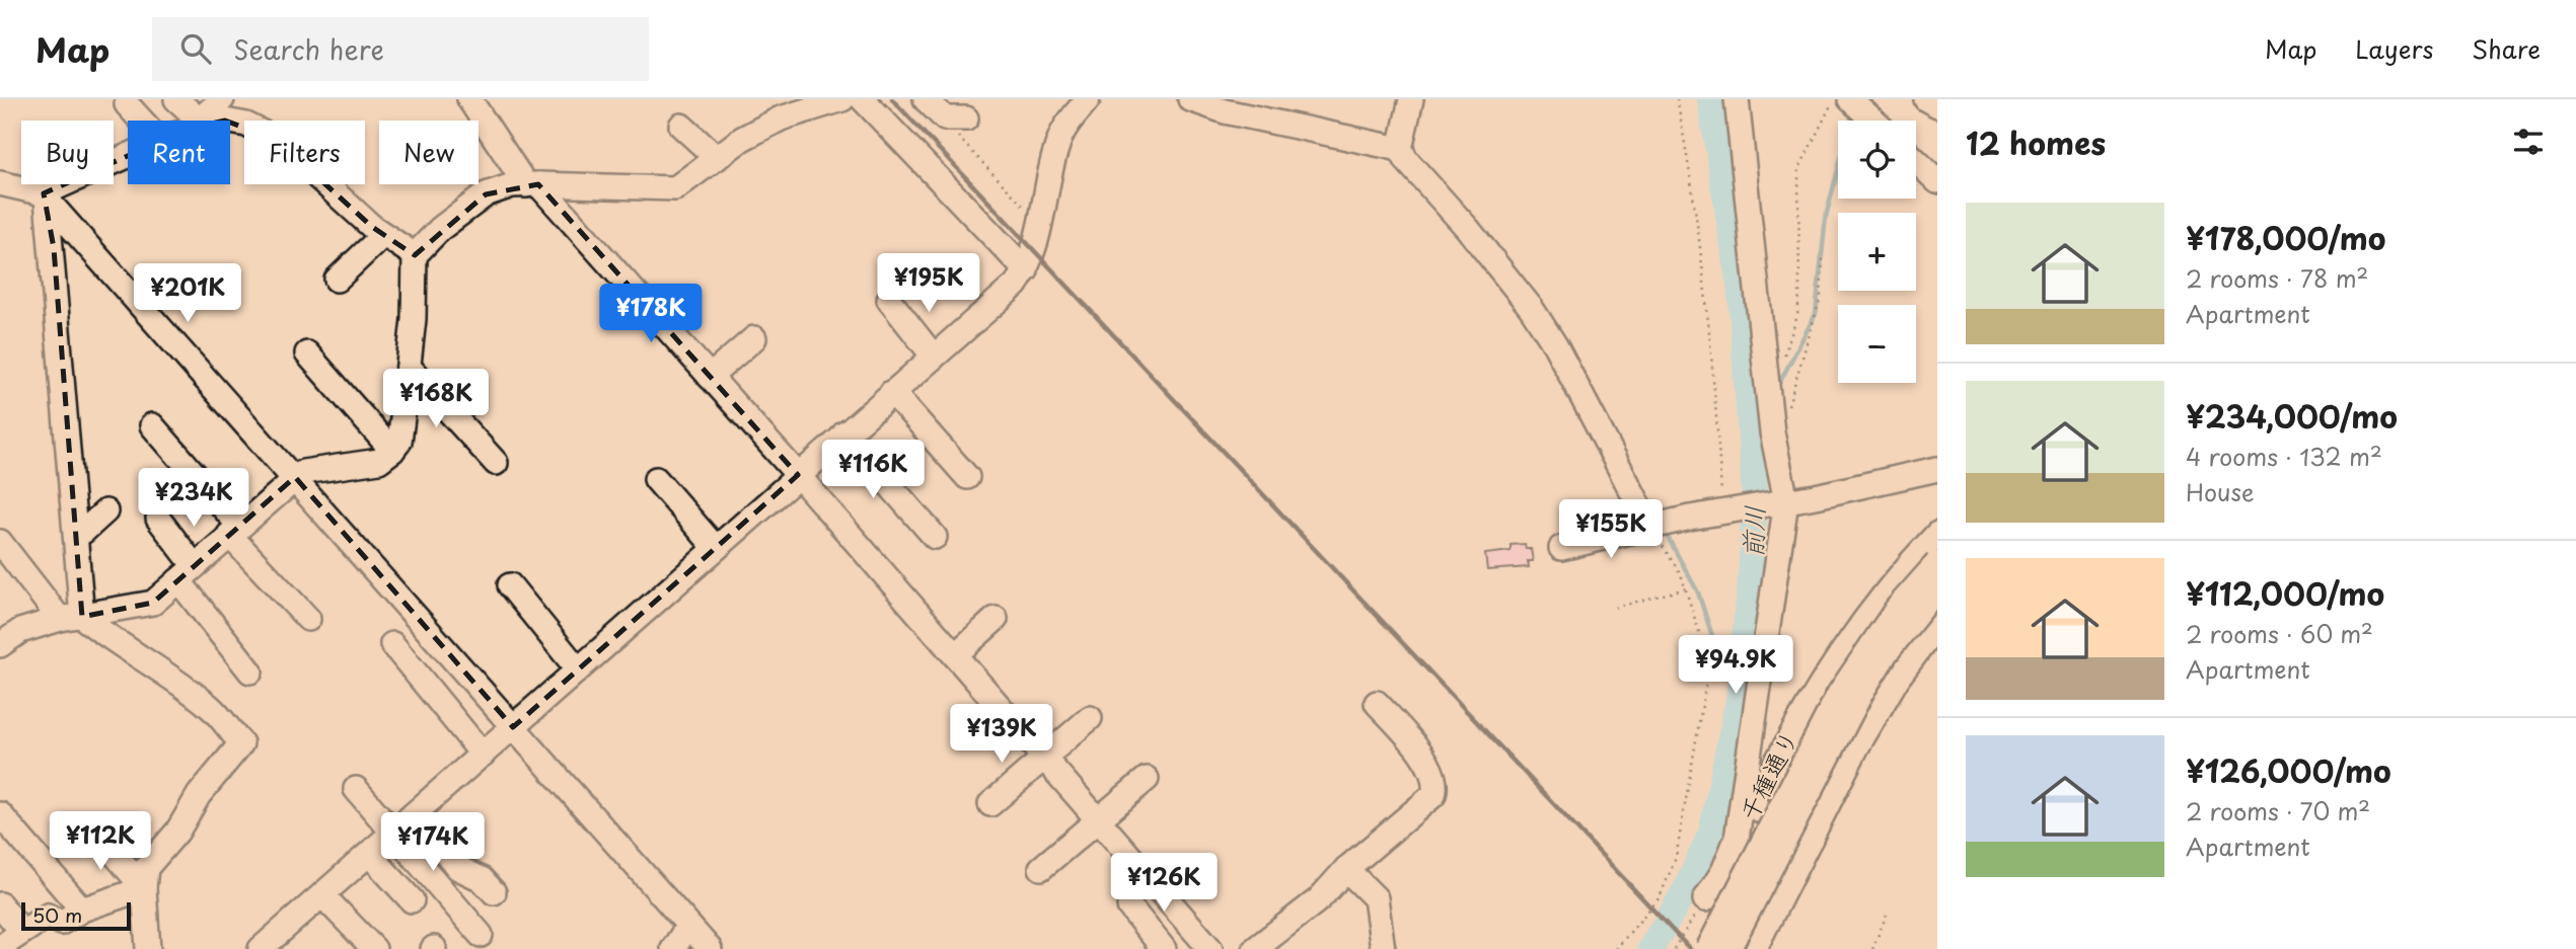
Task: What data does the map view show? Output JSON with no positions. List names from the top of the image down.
{
  "streets": {
    "street": ["千種通り"]
  },
  "water": ["前川"],
  "scale_bar": "50 m",
  "page": {
    "header": "Map",
    "search": "Search here",
    "nav": ["Map", "Layers", "Share"],
    "heading": "12 homes",
    "map_buttons": ["+", "−"],
    "chip": [
      "Buy",
      "Rent",
      "Filters",
      "New"
    ],
    "list": [
      {
        "name": "¥178,000/mo",
        "note": "2 rooms · 78 m² · Apartment"
      },
      {
        "name": "¥234,000/mo",
        "note": "4 rooms · 132 m² · House"
      },
      {
        "name": "¥112,000/mo",
        "note": "2 rooms · 60 m² · Apartment"
      },
      {
        "name": "¥126,000/mo",
        "note": "2 rooms · 70 m² · Apartment"
      }
    ],
    "price": [
      "¥195K",
      "¥201K",
      "¥178K",
      "¥168K",
      "¥116K",
      "¥234K",
      "¥155K",
      "¥94.9K",
      "¥139K",
      "¥112K",
      "¥174K",
      "¥126K"
    ],
    "scale": "50 m"
  }
}
